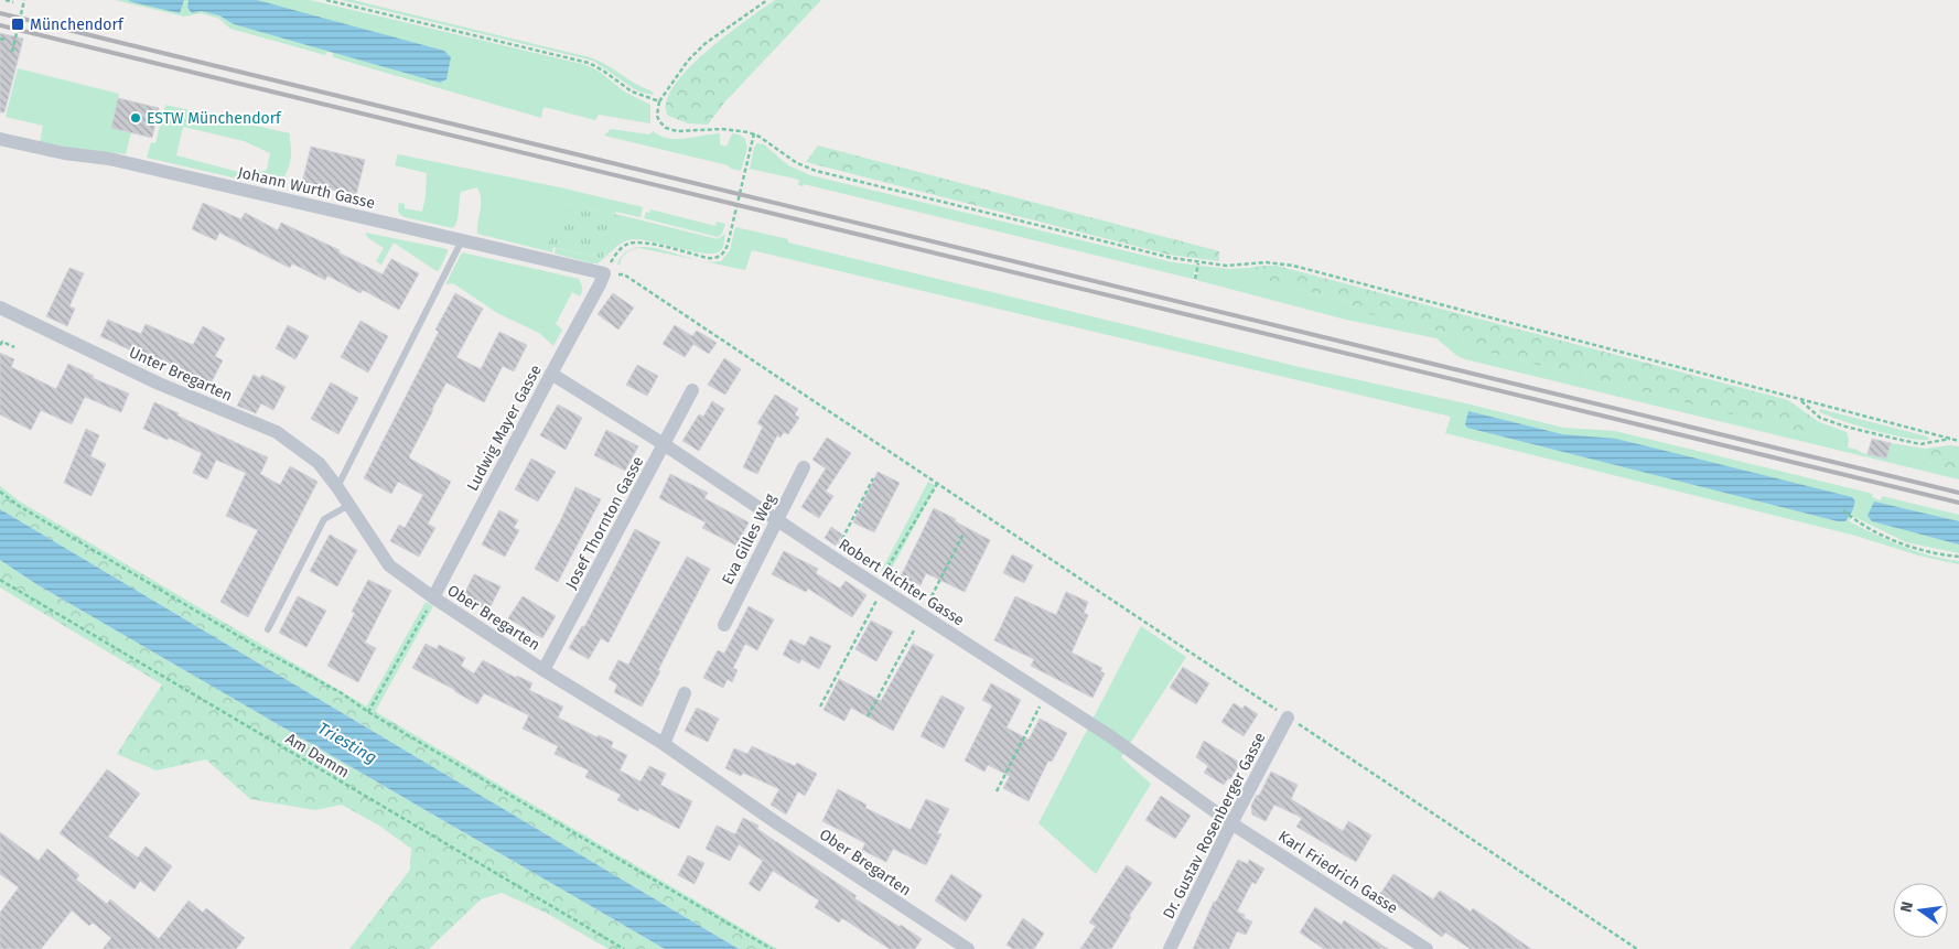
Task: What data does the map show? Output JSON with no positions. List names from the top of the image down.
{
  "streets": {
    "street": [
      "Johann Wurth Gasse",
      "Unter Bregarten",
      "Ludwig Mayer Gasse",
      "Josef Thornton Gasse",
      "Eva Gilles Weg",
      "Robert Richter Gasse",
      "Ober Bregarten",
      "Dr. Gustav Rosenberger Gasse",
      "Karl Friedrich Gasse"
    ],
    "path": ["Am Damm"]
  },
  "crossings": [
    ["Johann Wurth Gasse", "Ludwig Mayer Gasse"],
    ["Unter Bregarten", "Ober Bregarten"],
    ["Ludwig Mayer Gasse", "Robert Richter Gasse"],
    ["Ludwig Mayer Gasse", "Ober Bregarten"],
    ["Josef Thornton Gasse", "Robert Richter Gasse"],
    ["Josef Thornton Gasse", "Ober Bregarten"],
    ["Eva Gilles Weg", "Robert Richter Gasse"],
    ["Robert Richter Gasse", "Dr. Gustav Rosenberger Gasse"],
    ["Robert Richter Gasse", "Karl Friedrich Gasse"],
    ["Dr. Gustav Rosenberger Gasse", "Karl Friedrich Gasse"]
  ],
  "water": ["Triesting"],
  "places": {
    "transit": ["Münchendorf"],
    "other": ["ESTW Münchendorf"]
  },
  "north": "left"
}
